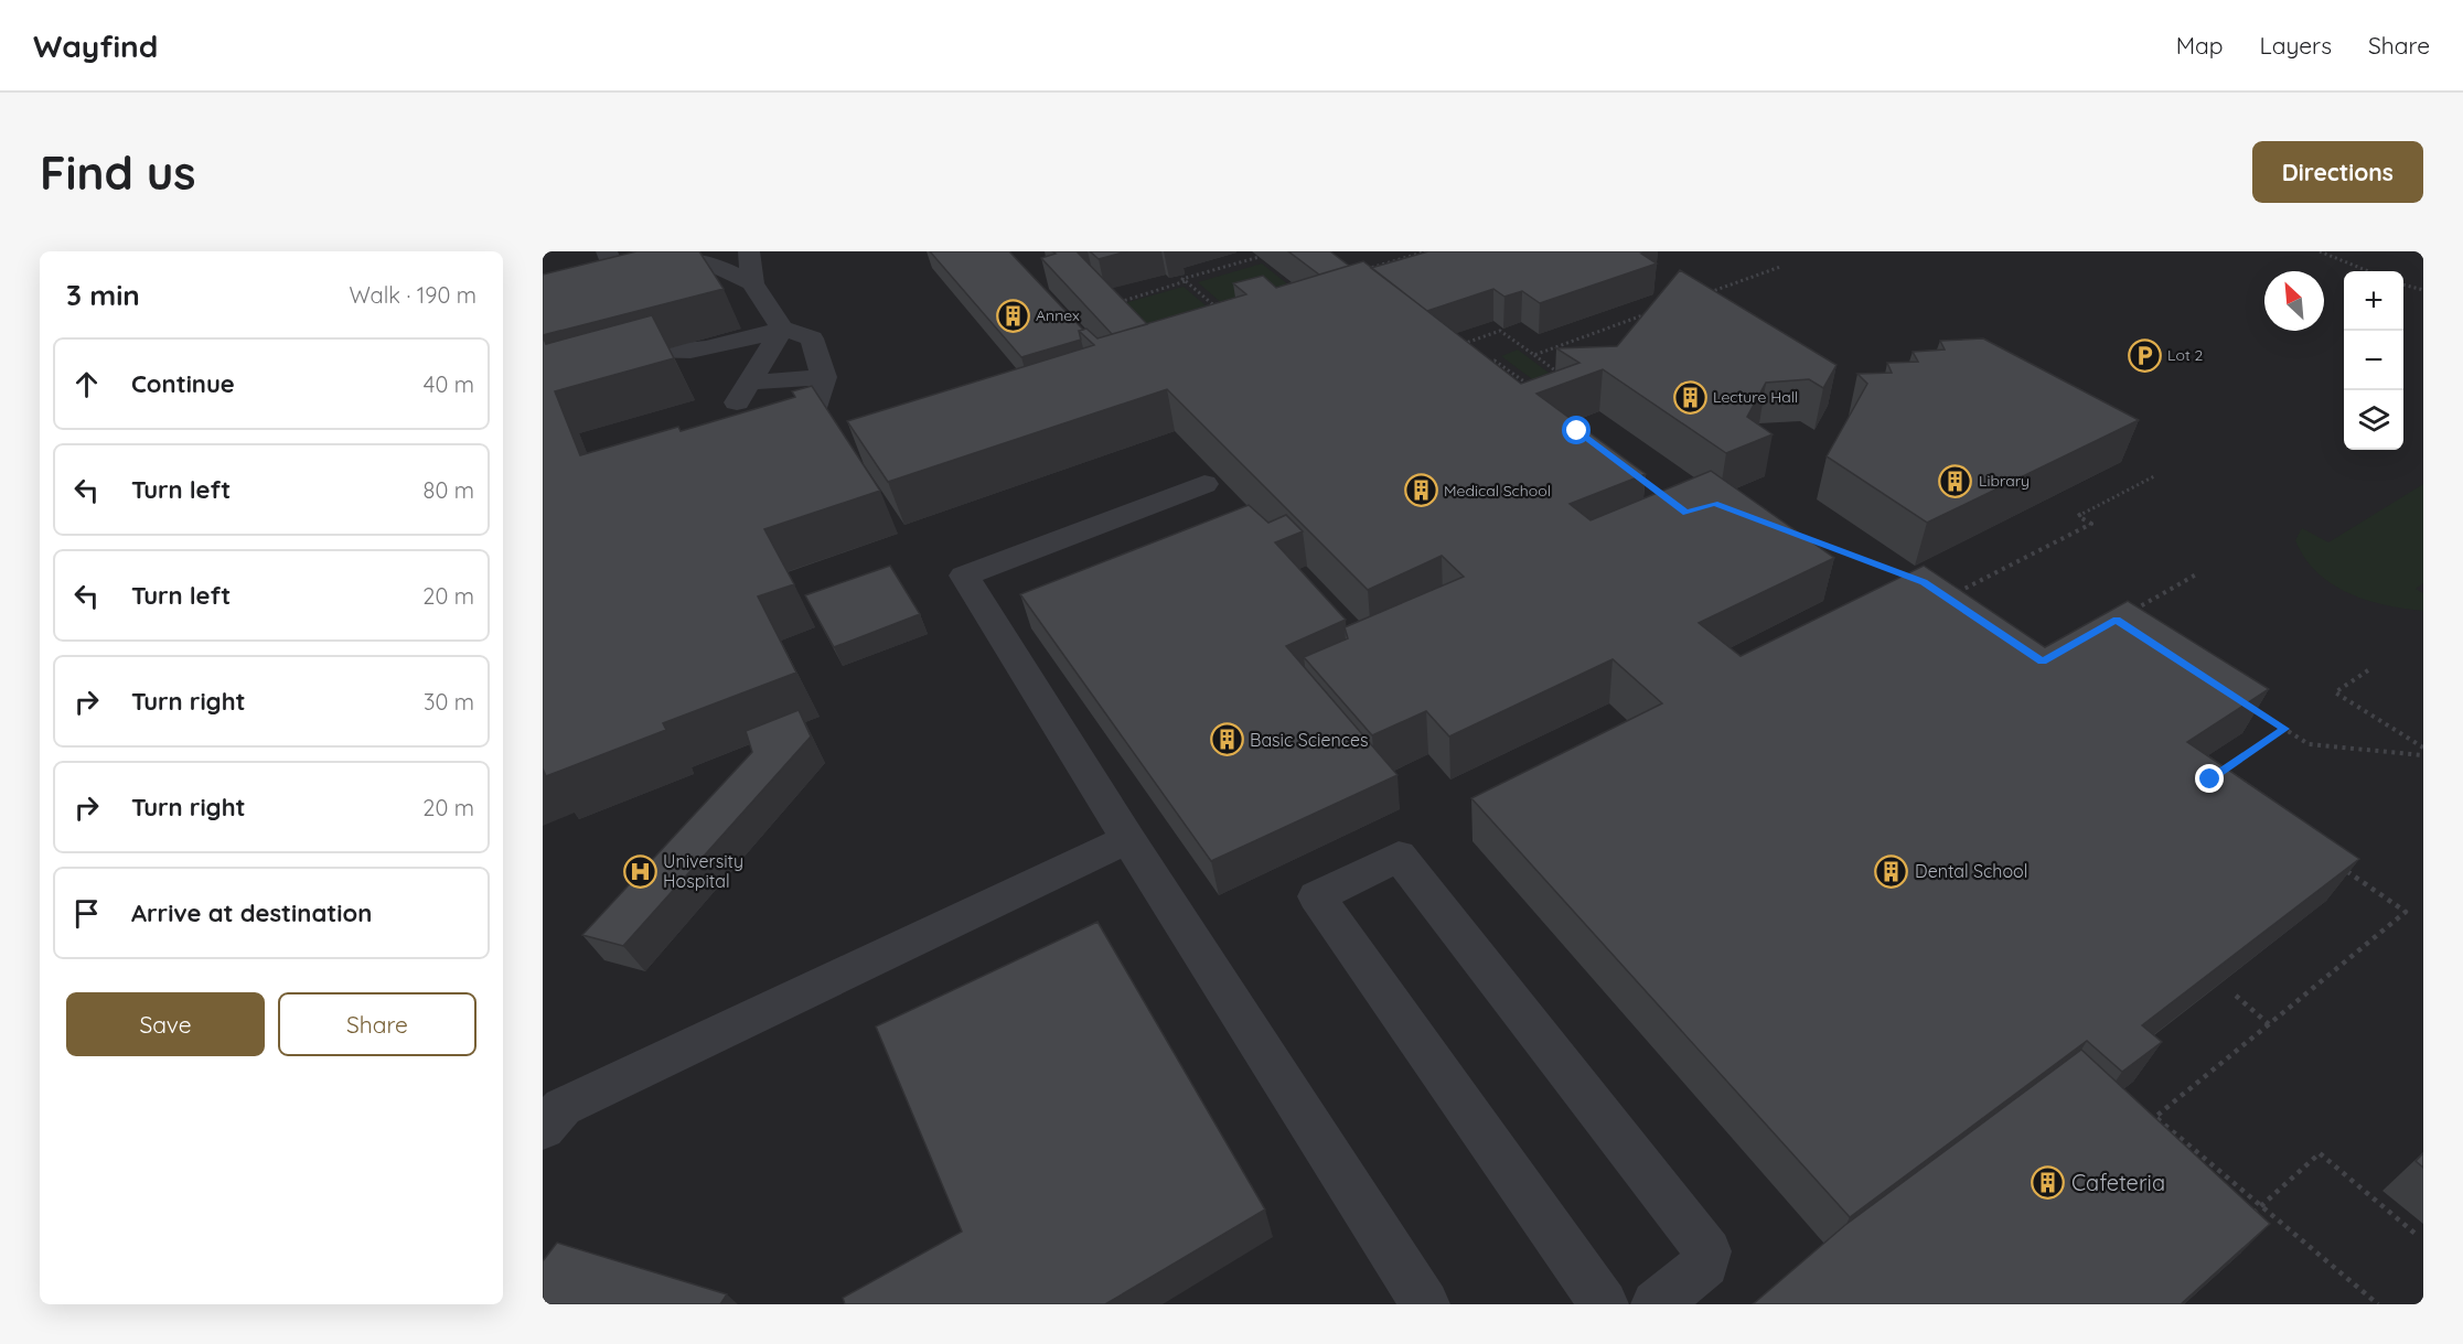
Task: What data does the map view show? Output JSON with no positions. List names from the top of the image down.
{
  "places": {
    "building": [
      "Annex",
      "Lecture Hall",
      "Library",
      "Medical School",
      "Basic Sciences",
      "Dental School",
      "Cafeteria"
    ],
    "parking": ["Lot 2"],
    "hospital": ["University Hospital"]
  },
  "north": "top left",
  "page": {
    "header": "Wayfind",
    "nav": ["Map", "Layers", "Share"],
    "buttons": [
      "Directions",
      ["Save", "Share"]
    ],
    "title": "Find us",
    "heading": ["3 min", "Walk · 190 m"],
    "map_buttons": ["+", "−"],
    "list": [
      ["Continue", "40 m"],
      ["Turn left", "80 m"],
      ["Turn left", "20 m"],
      ["Turn right", "30 m"],
      ["Turn right", "20 m"],
      "Arrive at destination"
    ]
  }
}
